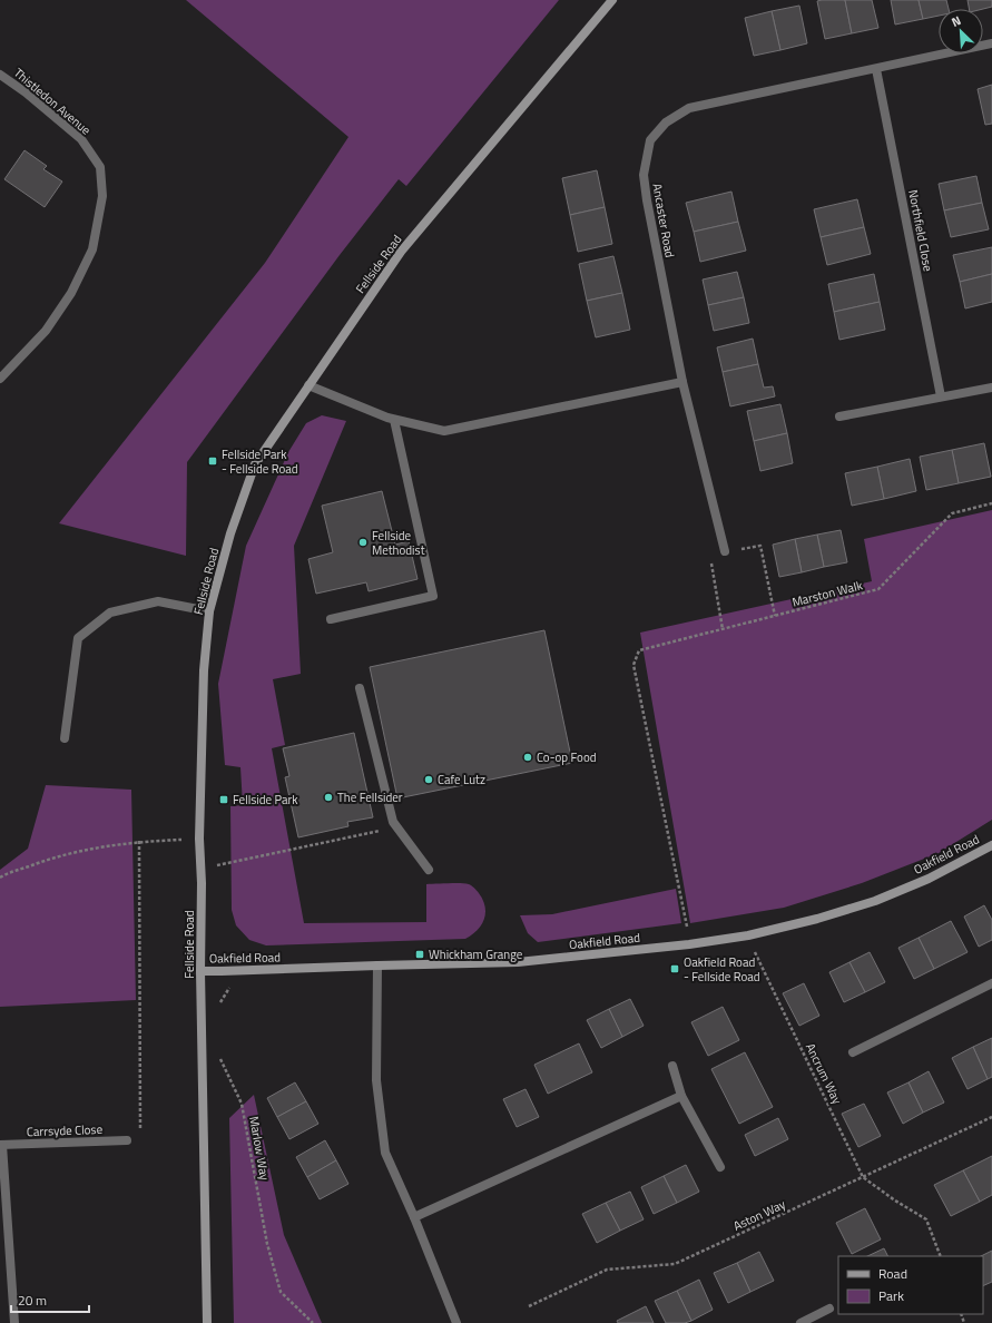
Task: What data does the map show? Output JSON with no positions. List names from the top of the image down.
{
  "streets": {
    "street": [
      "Thistledon Avenue",
      "Ancaster Road",
      "Northfield Close",
      "Fellside Road",
      "Oakfield Road",
      "Carrsyde Close"
    ],
    "path": [
      "Marston Walk",
      "Ancrum Way",
      "Marlow Way",
      "Aston Way"
    ]
  },
  "crossings": [
    ["Ancaster Road", "Northfield Close"],
    ["Fellside Road", "Oakfield Road"],
    ["Oakfield Road", "Ancrum Way"],
    ["Ancrum Way", "Aston Way"]
  ],
  "places": {
    "transit": [
      "Fellside Park - Fellside Road",
      "Fellside Park",
      "Whickham Grange",
      "Oakfield Road - Fellside Road"
    ],
    "other": [
      "Fellside Methodist",
      "Co-op Food",
      "Cafe Lutz",
      "The Fellsider"
    ]
  },
  "legend": ["Road", "Park"],
  "scale_bar": "20 m",
  "north": "top left"
}
